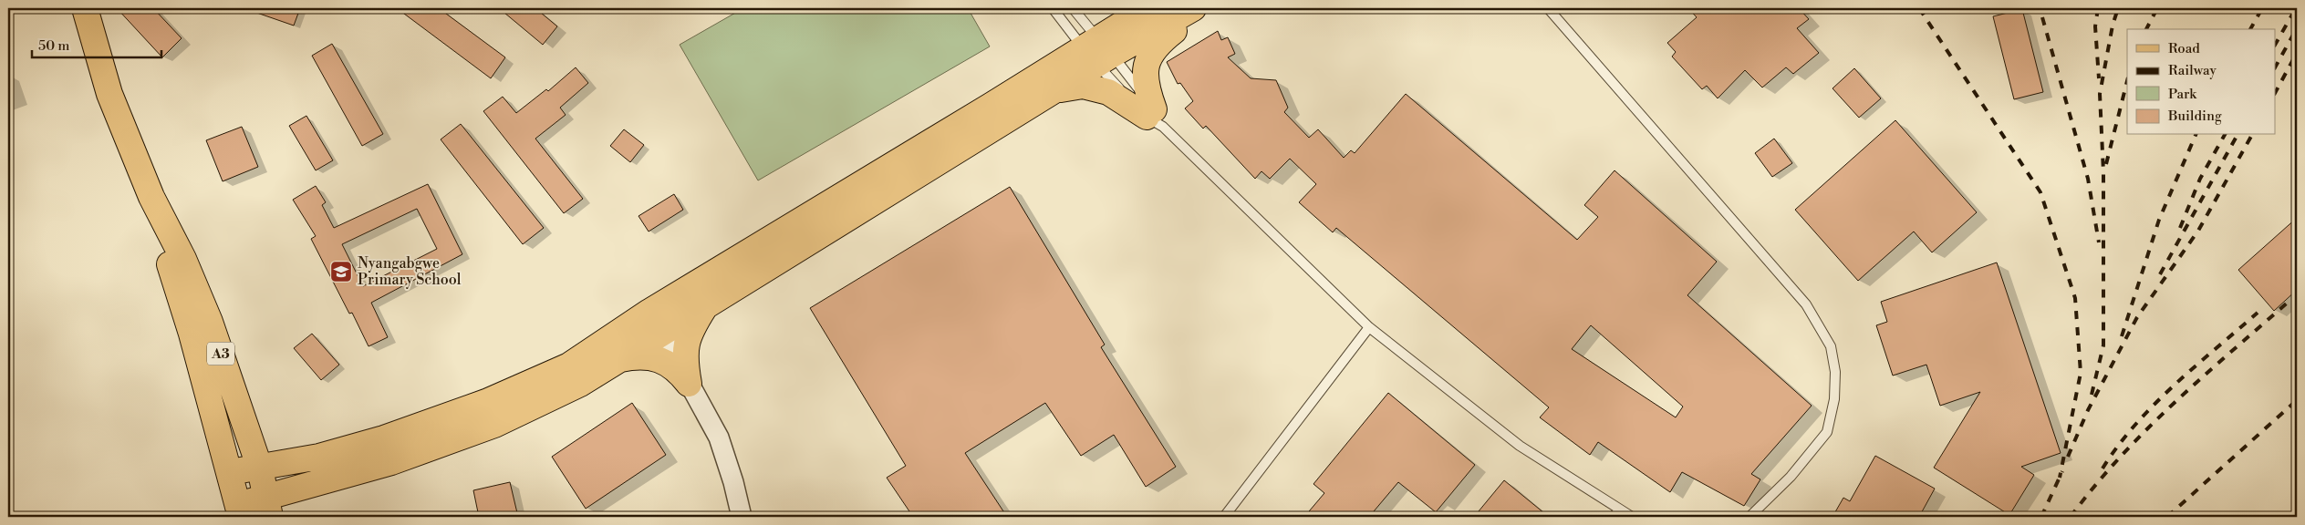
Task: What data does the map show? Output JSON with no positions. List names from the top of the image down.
{
  "streets": {
    "main road": ["A3"]
  },
  "places": {
    "school or university": ["Nyangabgwe Primary School"]
  },
  "legend": [
    "Road",
    "Railway",
    "Park",
    "Building"
  ],
  "scale_bar": "50 m"
}
